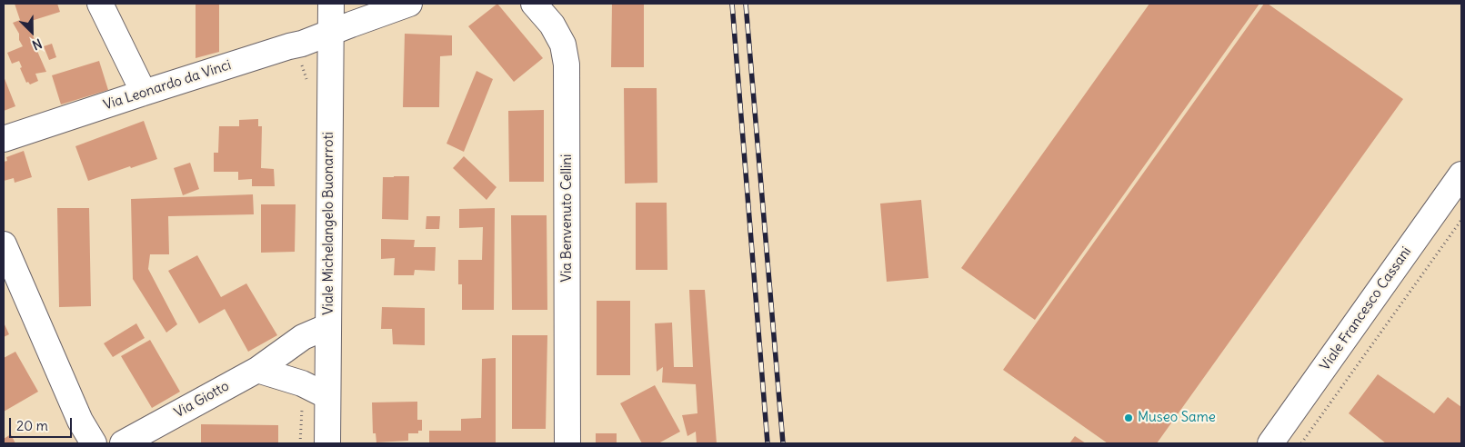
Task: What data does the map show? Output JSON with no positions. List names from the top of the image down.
{
  "streets": {
    "street": [
      "Via Leonardo da Vinci",
      "Via Benvenuto Cellini",
      "Viale Michelangelo Buonarroti",
      "Viale Francesco Cassani",
      "Via Giotto"
    ]
  },
  "crossings": [
    ["Via Leonardo da Vinci", "Viale Michelangelo Buonarroti"],
    ["Viale Michelangelo Buonarroti", "Via Giotto"]
  ],
  "places": ["Museo Same"],
  "scale_bar": "20 m",
  "north": "bottom right"
}
